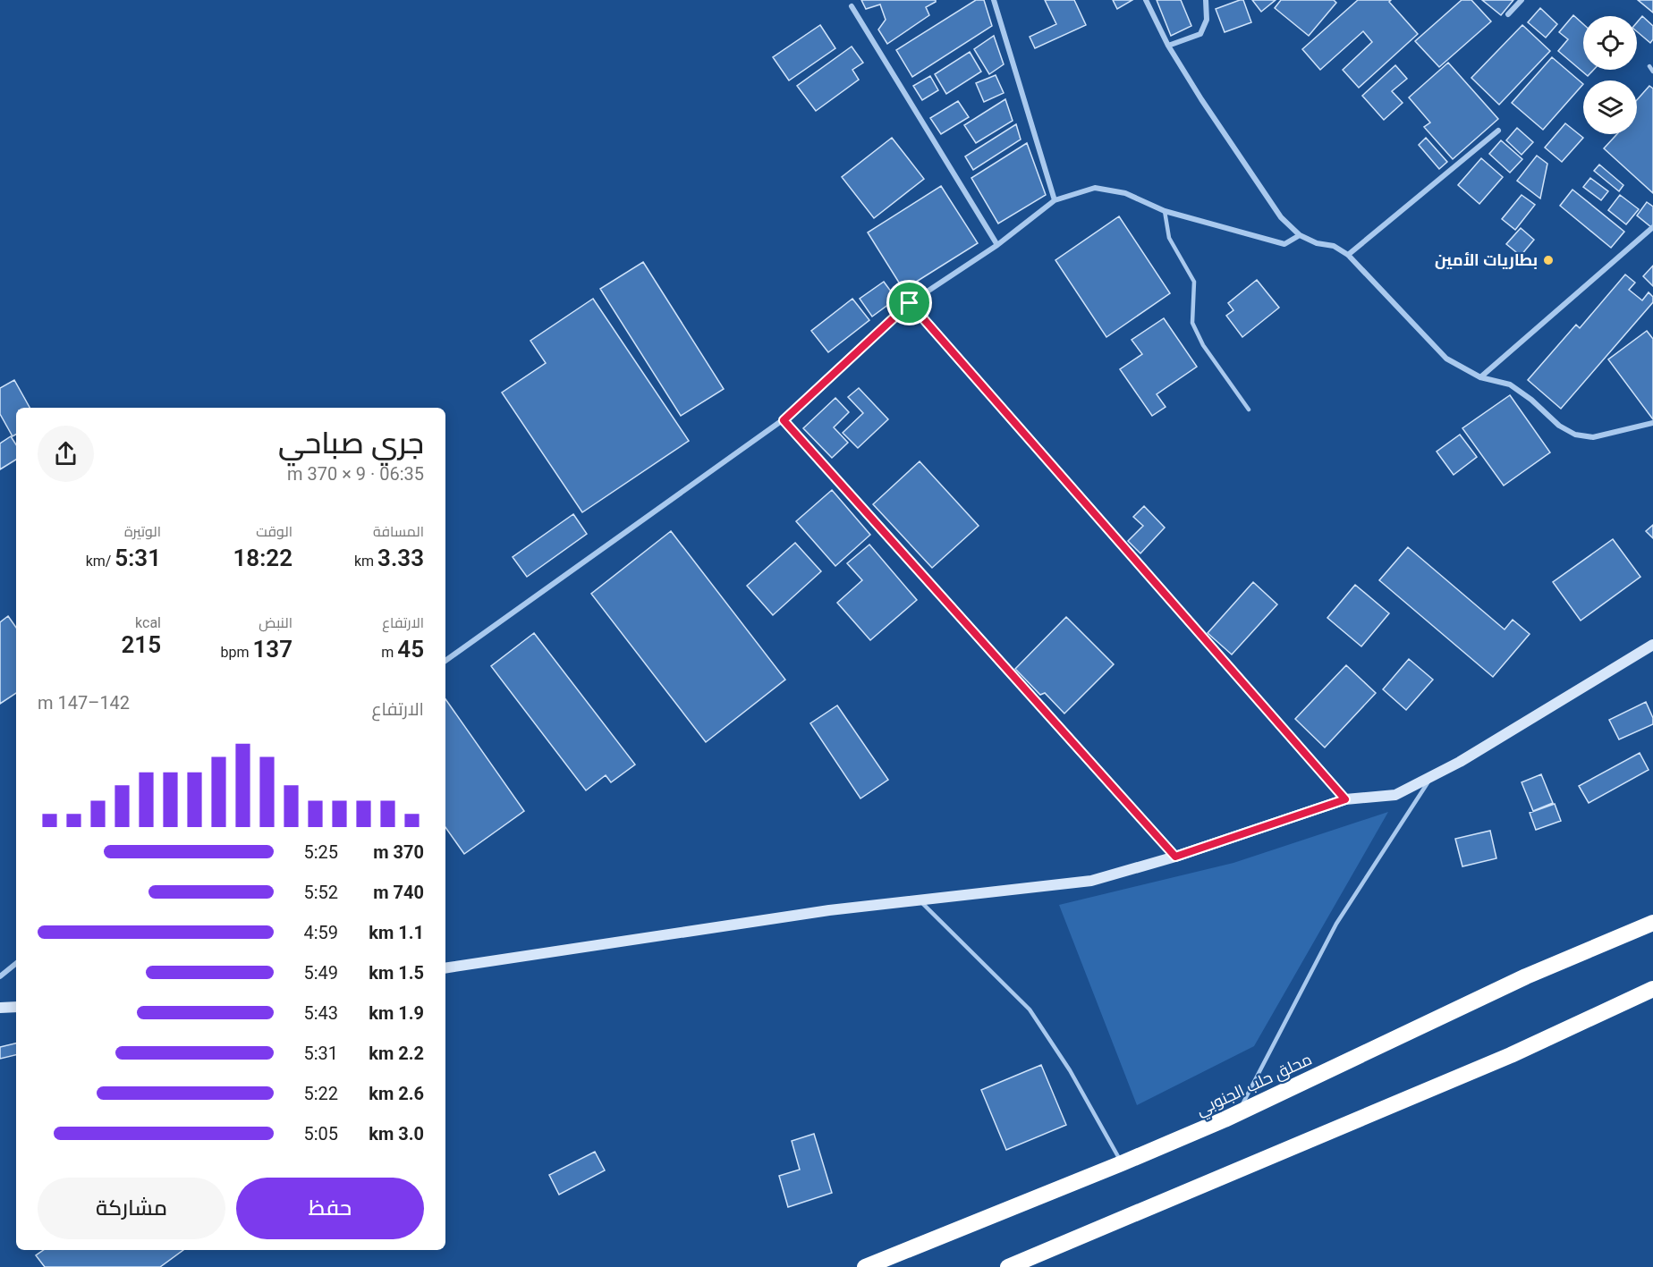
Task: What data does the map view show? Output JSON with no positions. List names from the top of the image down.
{
  "streets": {
    "highway": ["محلق حلب الجنوبي"]
  },
  "places": ["بطاريات الأمين"],
  "page": {
    "heading": ["جري صباحي", "06:35 · 9 × 370 m"],
    "stats": [
      ["المسافة", "3.33 km"],
      ["الوقت", "18:22"],
      ["الوتيرة", "5:31 /km"],
      ["الارتفاع", "45 m"],
      ["النبض", "137 bpm"],
      ["kcal", "215"]
    ],
    "chart": ["الارتفاع", "142–147 m"],
    "list": [
      {
        "name": "370 m",
        "note": "5:25"
      },
      {
        "name": "740 m",
        "note": "5:52"
      },
      {
        "name": "1.1 km",
        "note": "4:59"
      },
      {
        "name": "1.5 km",
        "note": "5:49"
      },
      {
        "name": "1.9 km",
        "note": "5:43"
      },
      {
        "name": "2.2 km",
        "note": "5:31"
      },
      {
        "name": "2.6 km",
        "note": "5:22"
      },
      {
        "name": "3.0 km",
        "note": "5:05"
      }
    ],
    "buttons": ["حفظ", "مشاركة"]
  }
}
